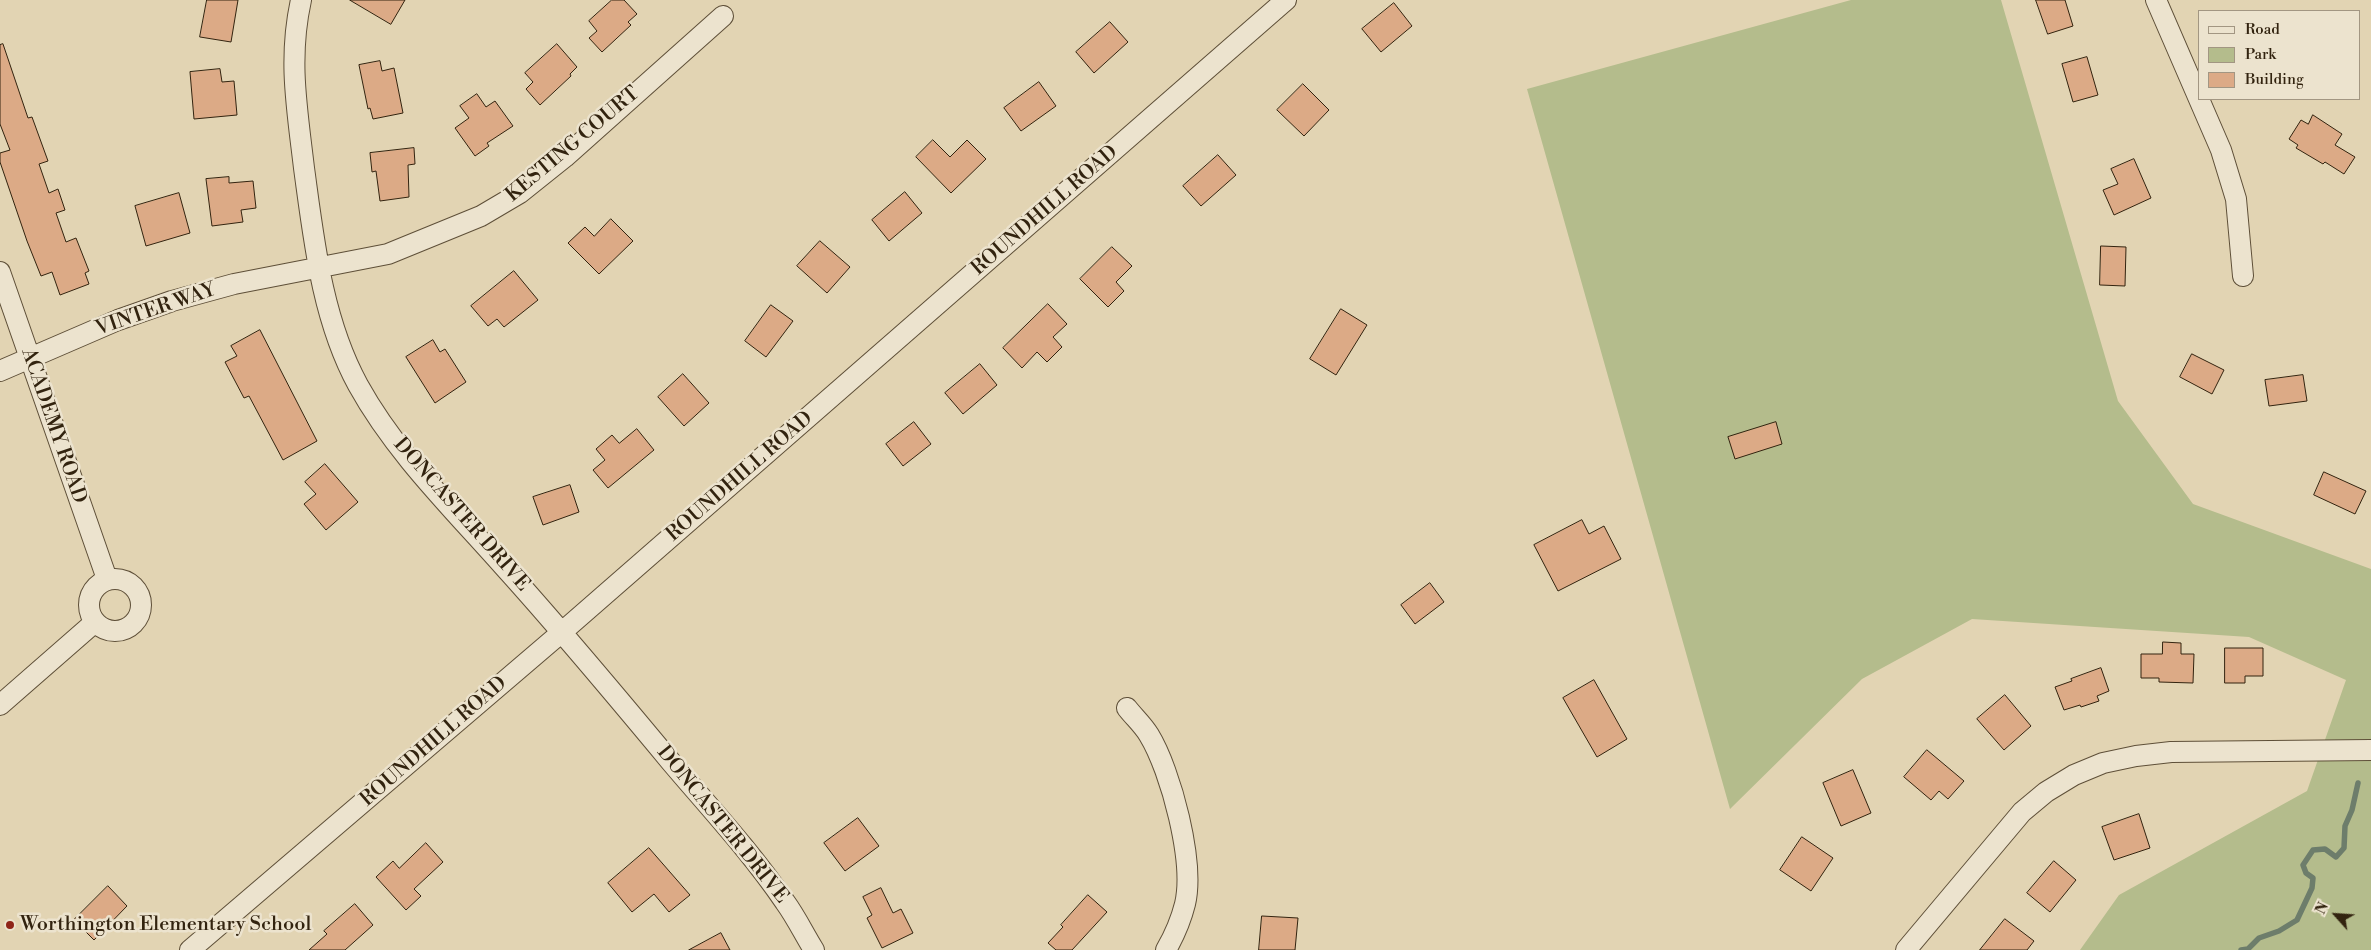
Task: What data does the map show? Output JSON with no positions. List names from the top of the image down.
{
  "streets": {
    "street": [
      "KESTING COURT",
      "ROUNDHILL ROAD",
      "VINTER WAY",
      "ACADEMY ROAD",
      "DONCASTER DRIVE"
    ]
  },
  "crossings": [
    ["KESTING COURT", "VINTER WAY"],
    ["KESTING COURT", "DONCASTER DRIVE"],
    ["ROUNDHILL ROAD", "DONCASTER DRIVE"],
    ["VINTER WAY", "ACADEMY ROAD"],
    ["VINTER WAY", "DONCASTER DRIVE"]
  ],
  "places": ["Worthington Elementary School"],
  "legend": ["Road", "Park", "Building"],
  "north": "top left"
}
